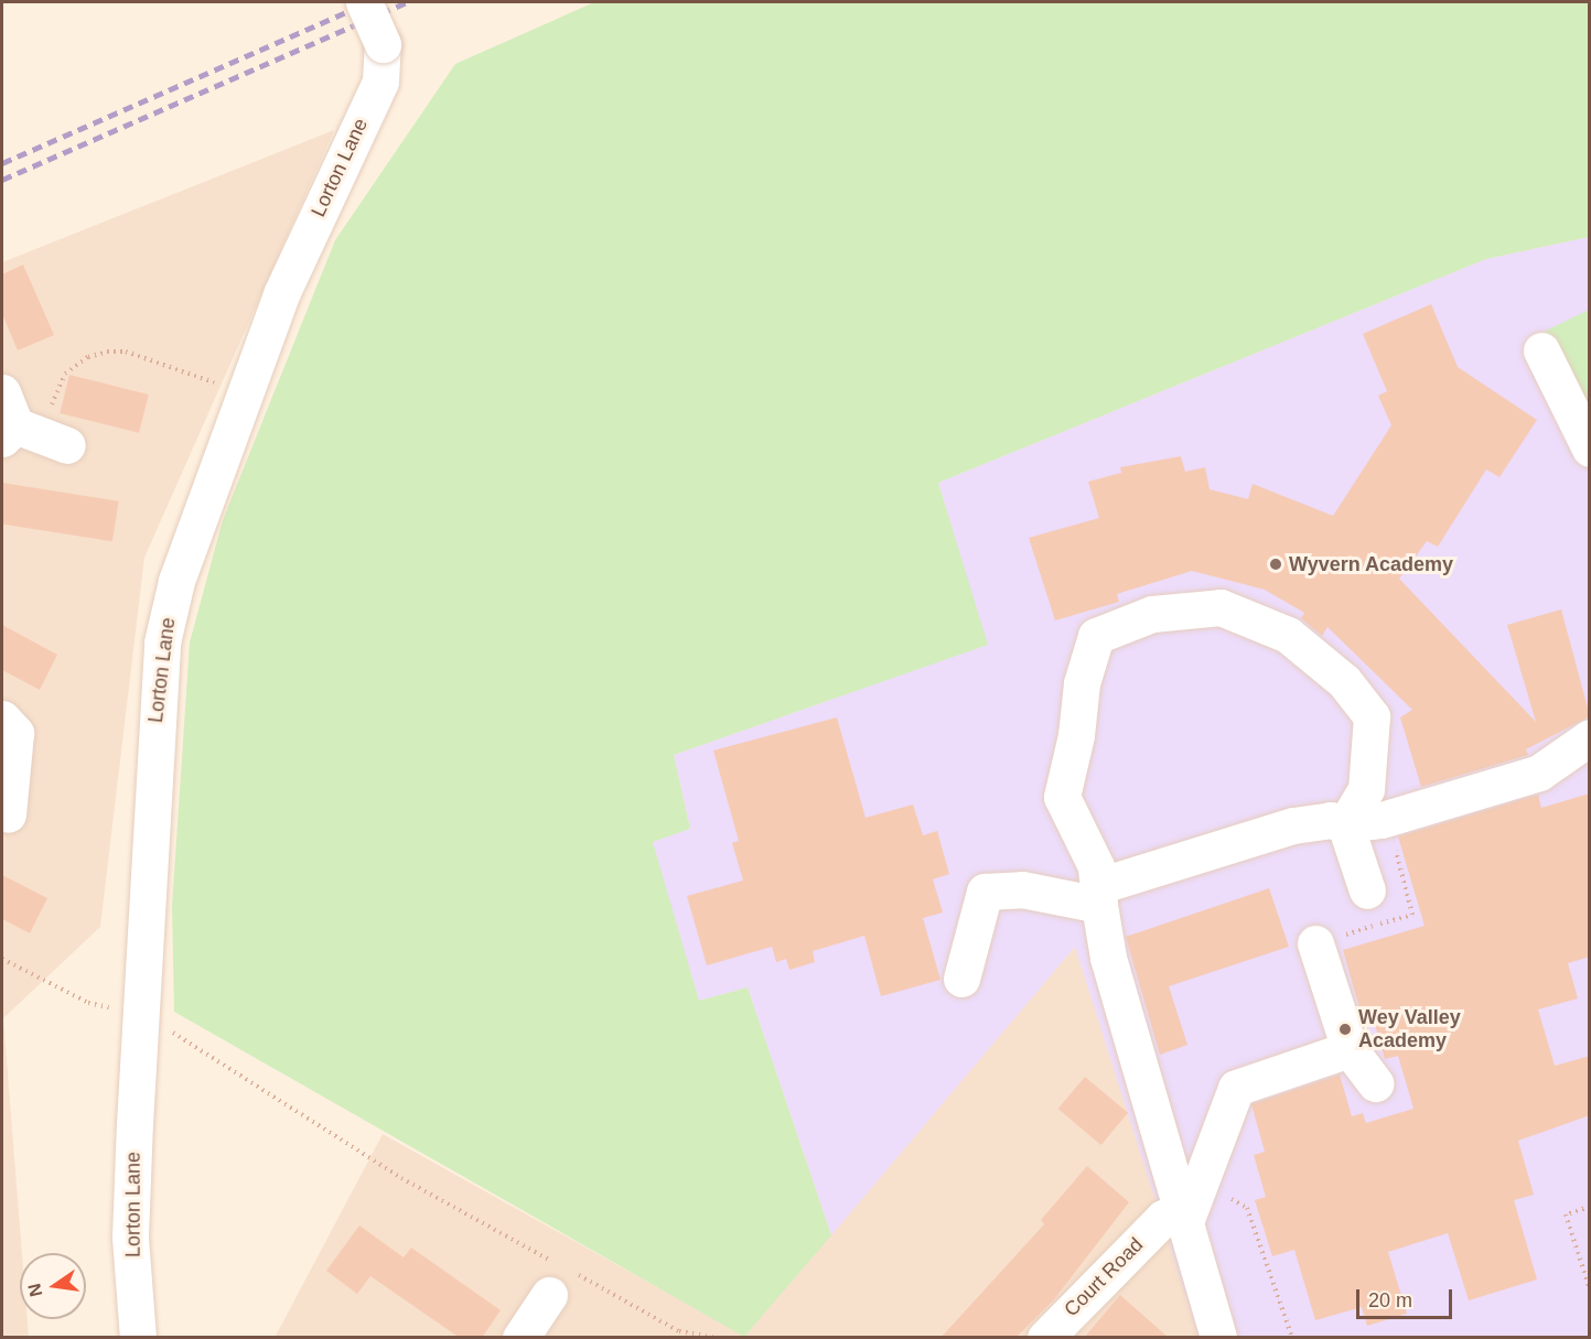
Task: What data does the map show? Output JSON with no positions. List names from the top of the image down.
{
  "streets": {
    "street": ["Lorton Lane", "Court Road"]
  },
  "places": ["Wyvern Academy", "Wey Valley Academy"],
  "scale_bar": "20 m",
  "north": "left"
}
